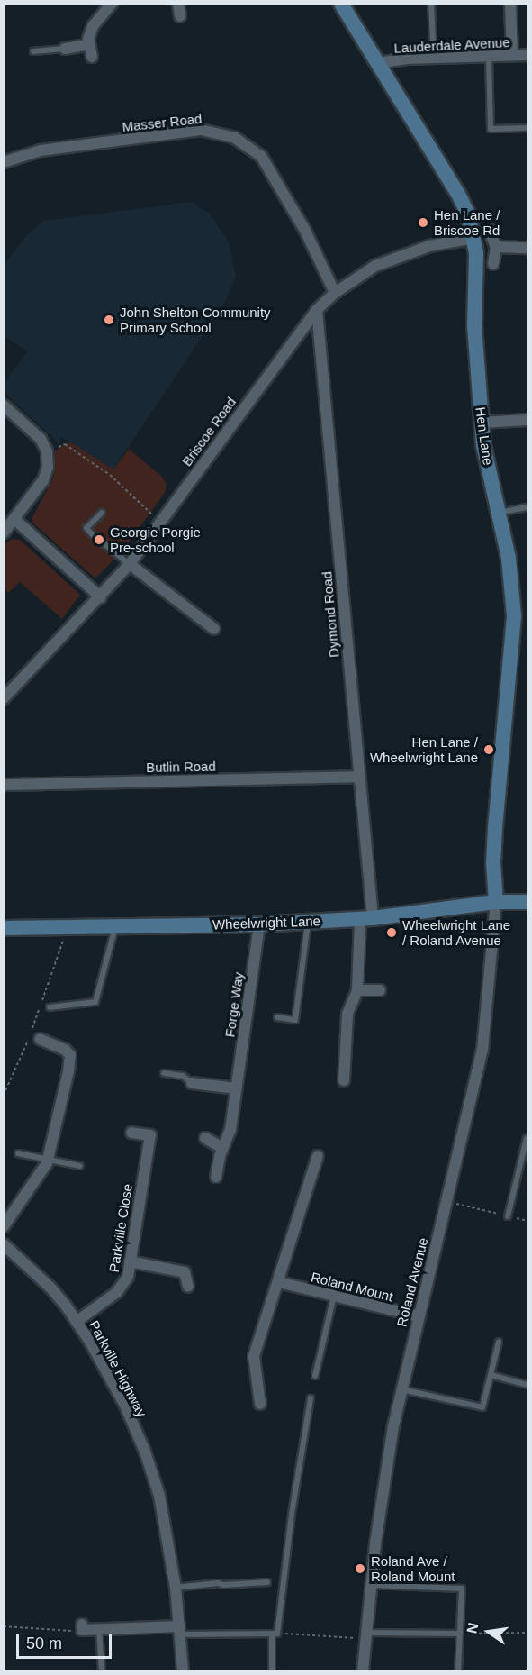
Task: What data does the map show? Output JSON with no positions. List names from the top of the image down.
{
  "streets": {
    "street": [
      "Lauderdale Avenue",
      "Masser Road",
      "Briscoe Road",
      "Hen Lane",
      "Dymond Road",
      "Butlin Road",
      "Wheelwright Lane",
      "Forge Way",
      "Parkville Close",
      "Roland Avenue",
      "Roland Mount",
      "Parkville Highway"
    ]
  },
  "crossings": [
    ["Lauderdale Avenue", "Hen Lane"],
    ["Masser Road", "Briscoe Road"],
    ["Briscoe Road", "Hen Lane"],
    ["Briscoe Road", "Dymond Road"],
    ["Hen Lane", "Wheelwright Lane"],
    ["Hen Lane", "Roland Avenue"],
    ["Dymond Road", "Butlin Road"],
    ["Dymond Road", "Wheelwright Lane"],
    ["Wheelwright Lane", "Forge Way"],
    ["Wheelwright Lane", "Roland Avenue"],
    ["Parkville Close", "Parkville Highway"],
    ["Roland Avenue", "Roland Mount"]
  ],
  "places": [
    "Hen Lane / Briscoe Rd",
    "John Shelton Community Primary School",
    "Georgie Porgie Pre-school",
    "Hen Lane / Wheelwright Lane",
    "Wheelwright Lane / Roland Avenue",
    "Roland Ave / Roland Mount"
  ],
  "scale_bar": "50 m",
  "north": "left"
}
